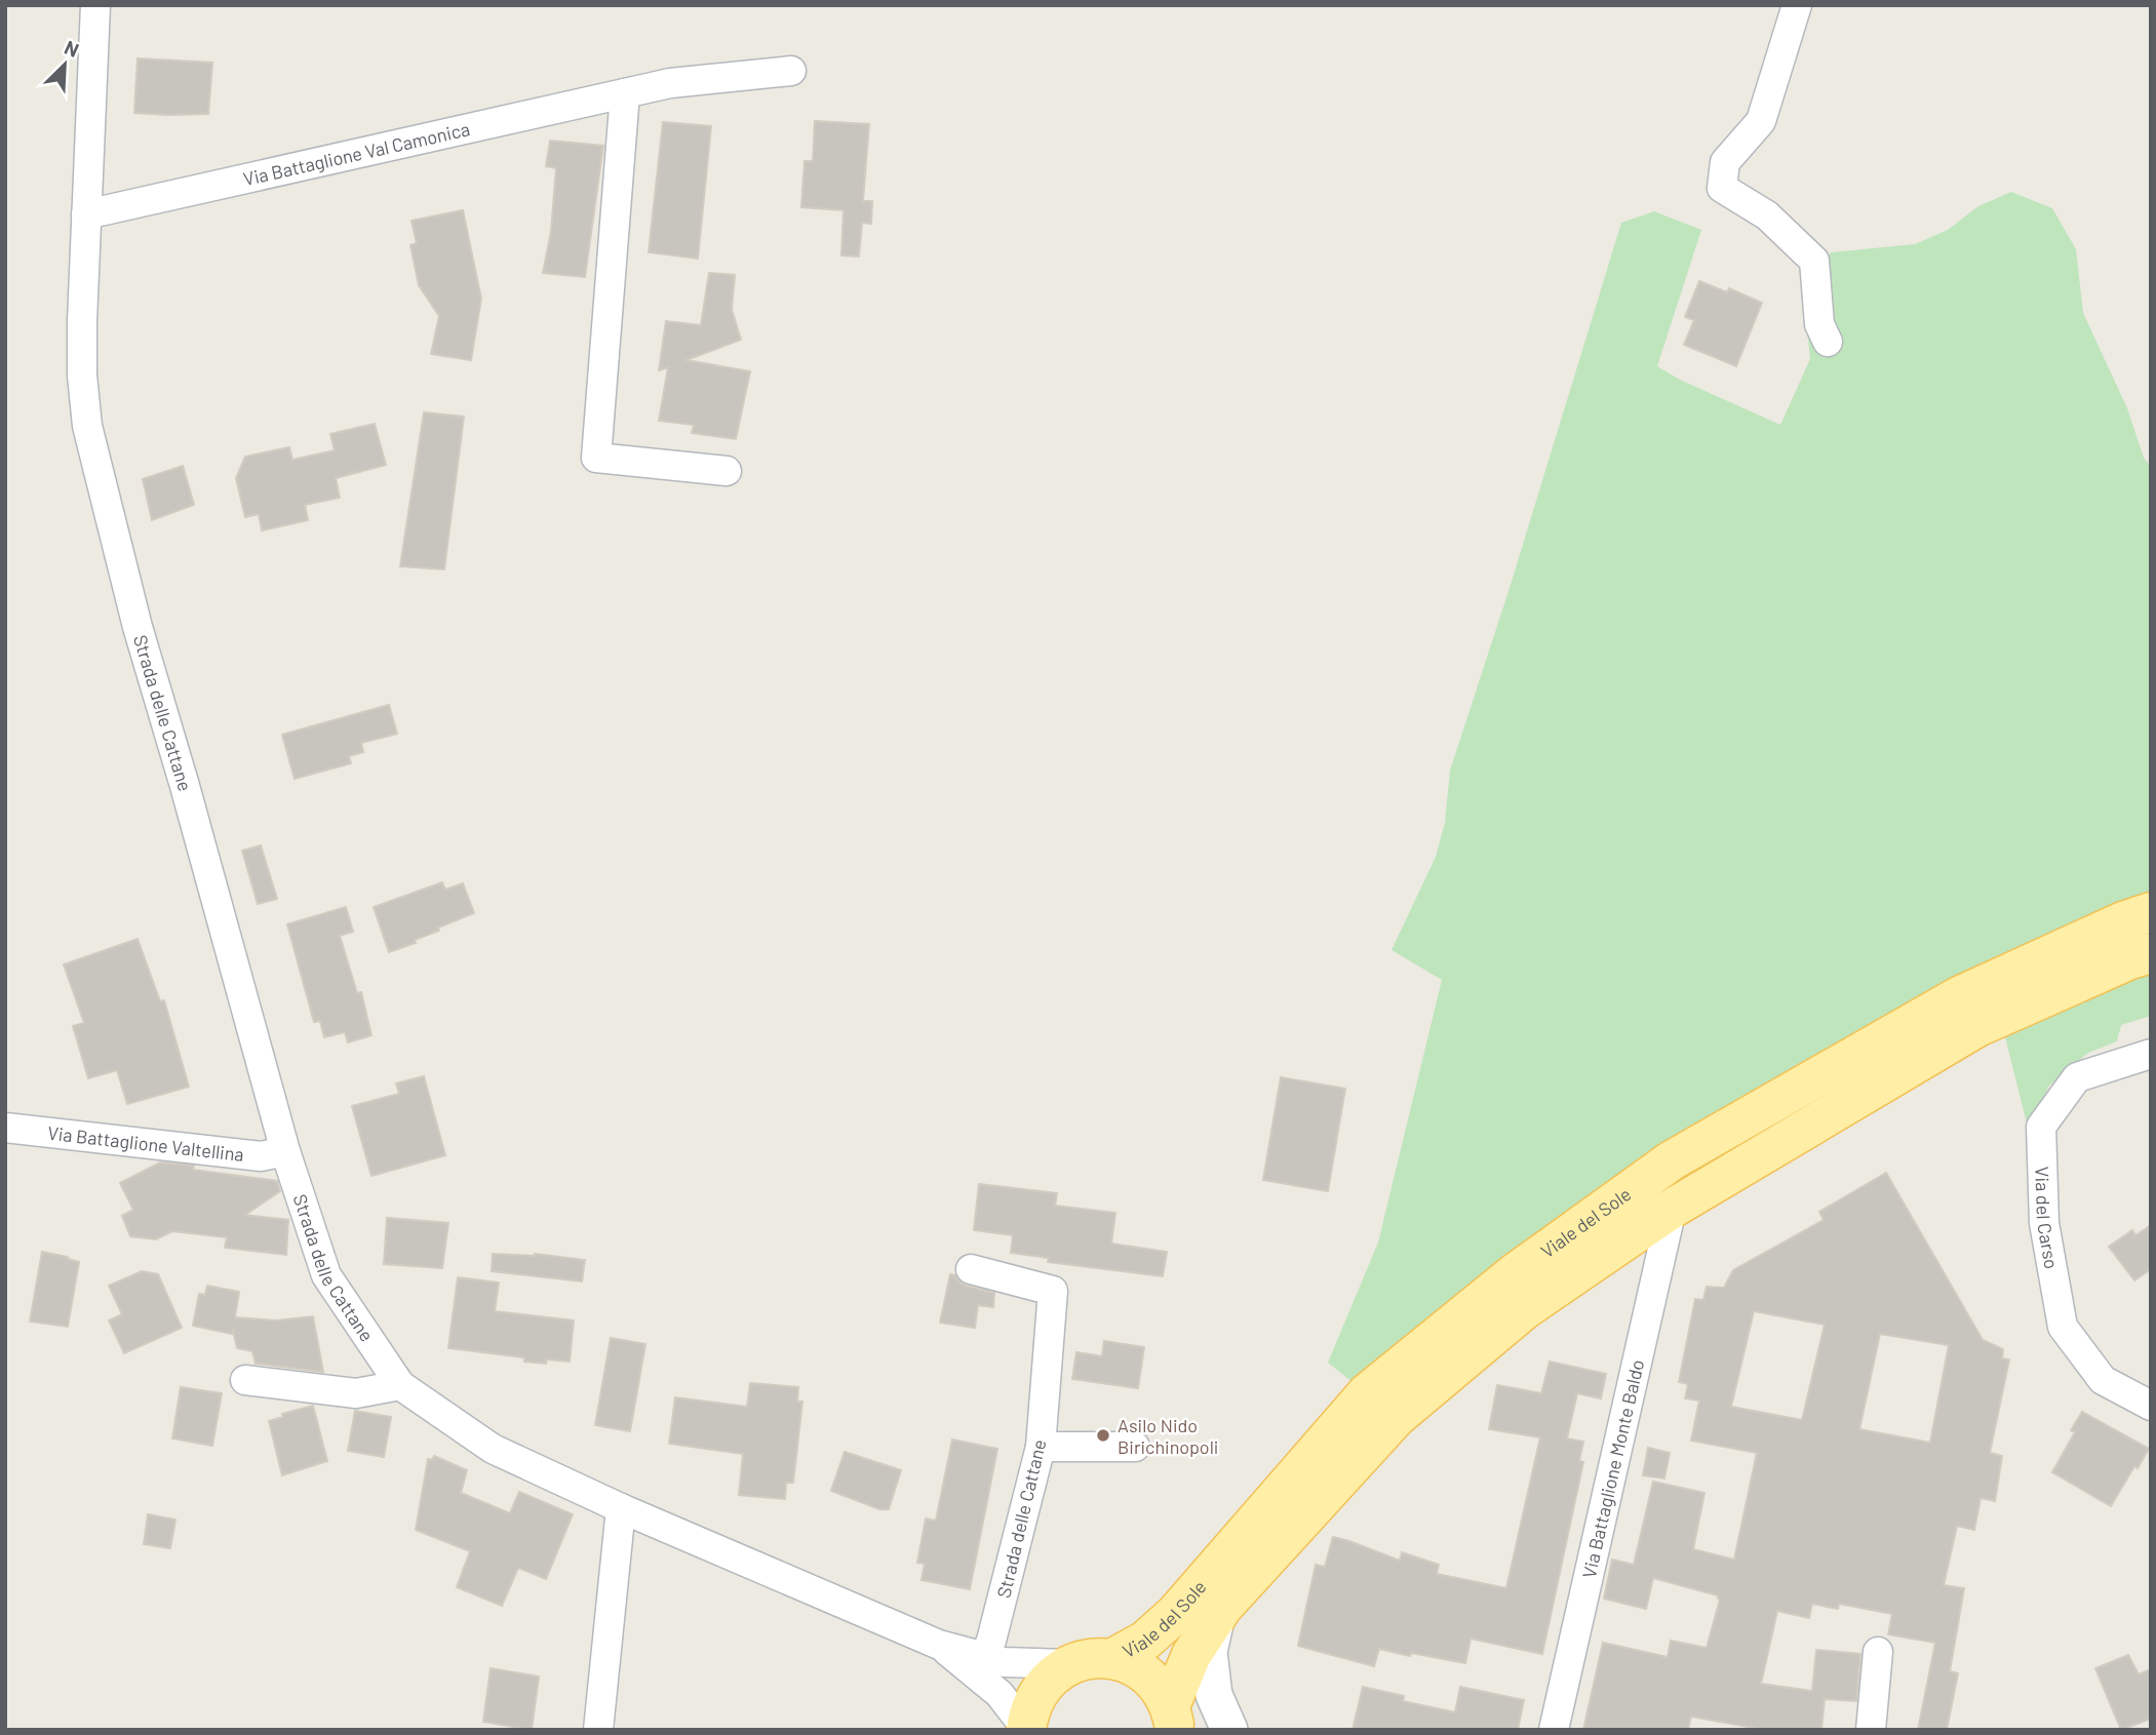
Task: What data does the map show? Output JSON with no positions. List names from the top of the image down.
{
  "streets": {
    "main road": ["Viale del Sole"],
    "street": [
      "Via Battaglione Val Camonica",
      "Strada delle Cattane",
      "Via Battaglione Valtellina",
      "Via del Carso",
      "Via Battaglione Monte Baldo"
    ]
  },
  "crossings": [
    ["Via Battaglione Val Camonica", "Strada delle Cattane"],
    ["Strada delle Cattane", "Via Battaglione Valtellina"],
    ["Strada delle Cattane", "Viale del Sole"],
    ["Viale del Sole", "Via Battaglione Monte Baldo"]
  ],
  "places": ["Asilo Nido Birichinopoli"],
  "north": "top right"
}
